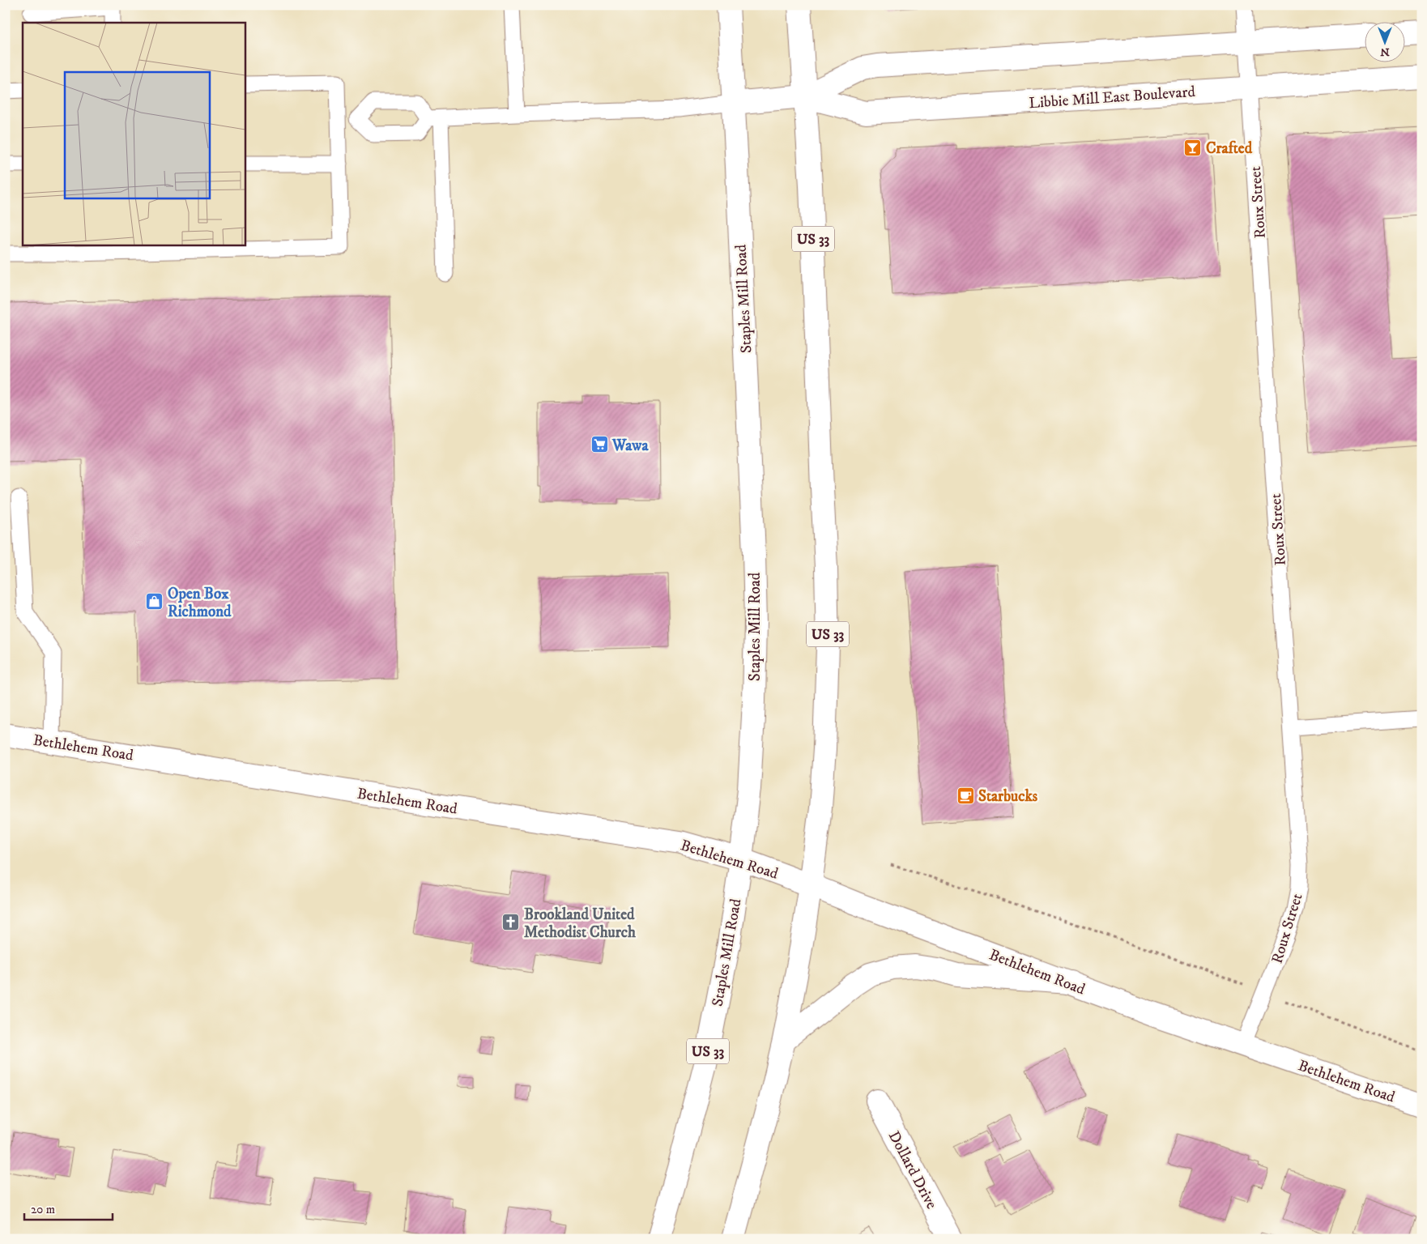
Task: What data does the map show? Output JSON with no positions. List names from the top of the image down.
{
  "streets": {
    "street": [
      "Libbie Mill East Boulevard",
      "US 33",
      "Staples Mill Road",
      "Bethlehem Road",
      "Dollard Drive"
    ],
    "lane": ["Roux Street"]
  },
  "crossings": [
    ["Libbie Mill East Boulevard", "Roux Street"],
    ["Libbie Mill East Boulevard", "US 33"],
    ["Libbie Mill East Boulevard", "Staples Mill Road"],
    ["Roux Street", "Bethlehem Road"],
    ["US 33", "Bethlehem Road"],
    ["Staples Mill Road", "Bethlehem Road"]
  ],
  "places": {
    "bar": ["Crafted"],
    "supermarket": ["Wawa"],
    "shop": ["Open Box Richmond"],
    "cafe": ["Starbucks"],
    "church": ["Brookland United Methodist Church"]
  },
  "scale_bar": "20 m",
  "north": "bottom"
}
